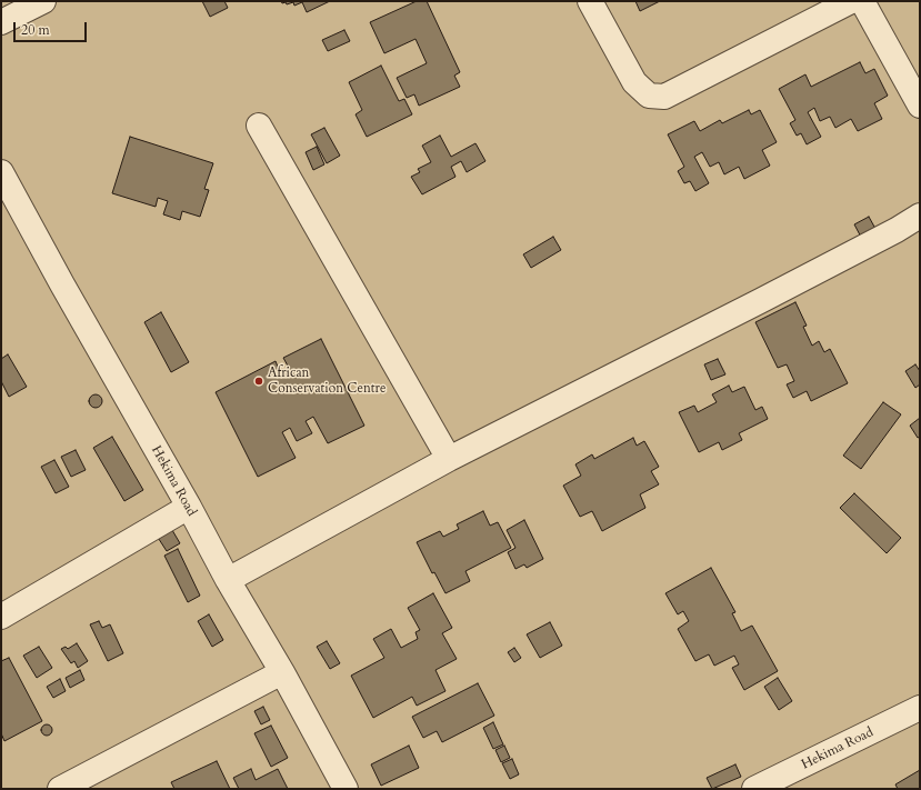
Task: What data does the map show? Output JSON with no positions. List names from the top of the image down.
{
  "streets": {
    "street": ["Hekima Road"]
  },
  "places": ["African Conservation Centre"],
  "scale_bar": "20 m"
}
